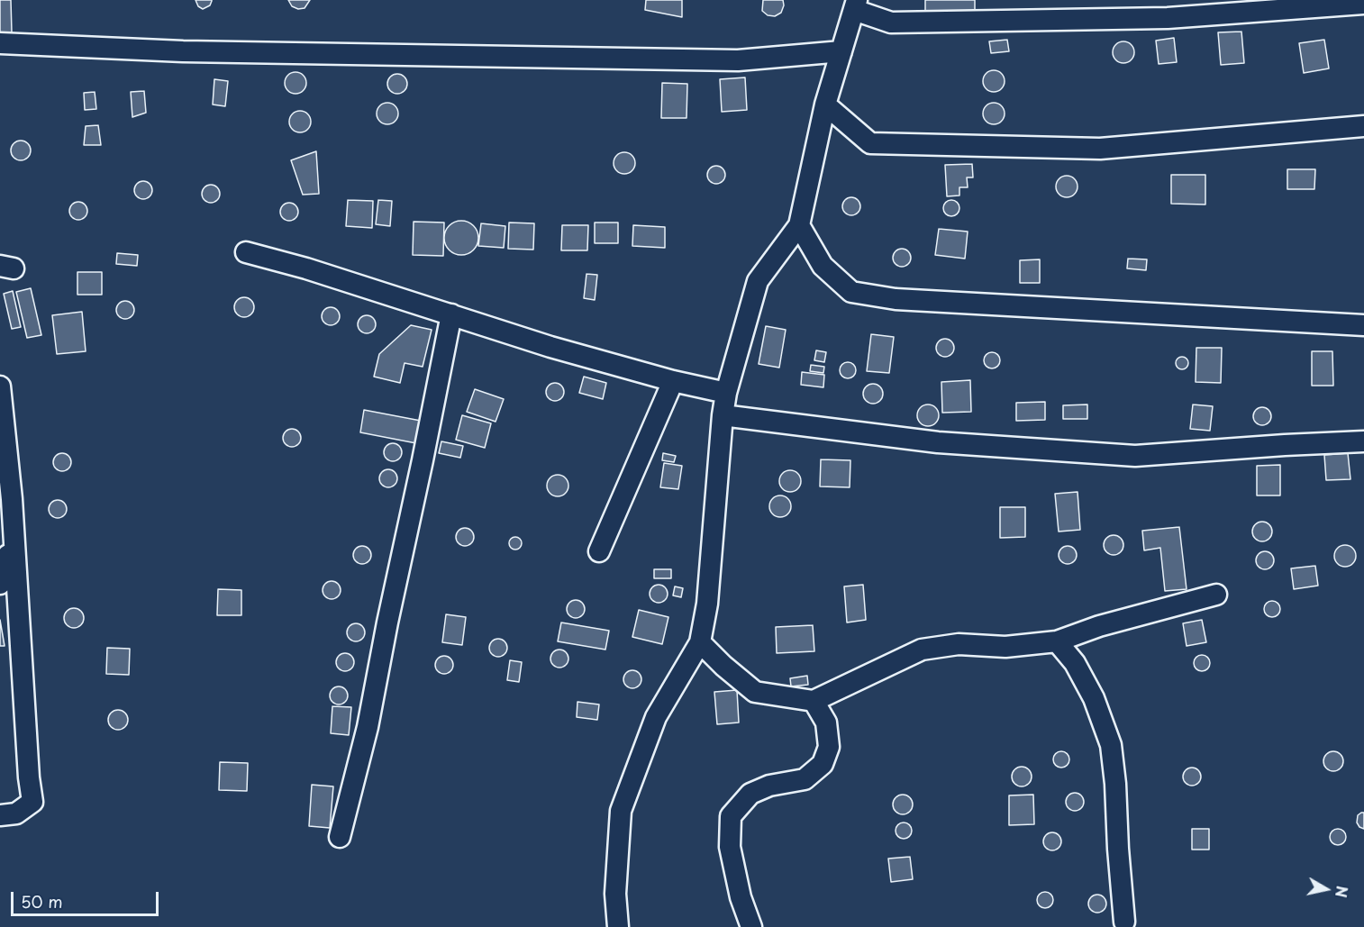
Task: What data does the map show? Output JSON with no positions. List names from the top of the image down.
{
  "scale_bar": "50 m",
  "north": "right"
}
